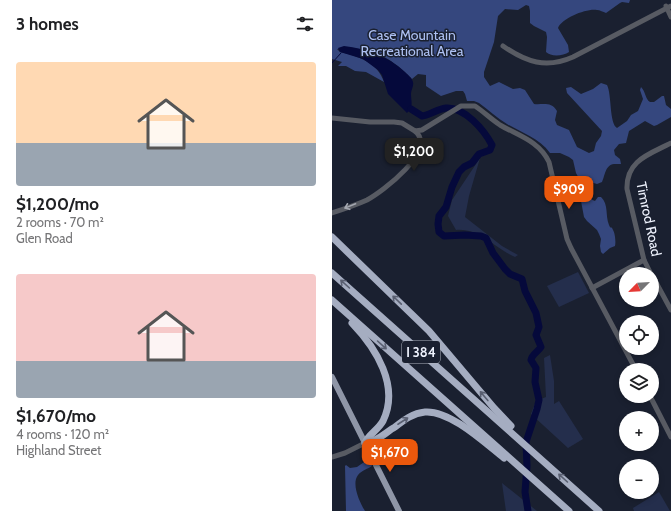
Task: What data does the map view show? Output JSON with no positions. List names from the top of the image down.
{
  "streets": {
    "highway": ["I 384"],
    "street": ["Timrod Road"]
  },
  "parks": ["Case Mountain Recreational Area"],
  "north": "bottom left",
  "page": {
    "heading": "3 homes",
    "list": [
      {
        "name": "$1,200/mo",
        "note": "2 rooms · 70 m² · Glen Road"
      },
      {
        "name": "$1,670/mo",
        "note": "4 rooms · 120 m² · Highland Street"
      }
    ],
    "price": ["$1,200", "$909", "$1,670"],
    "map_buttons": ["+", "−"]
  }
}
